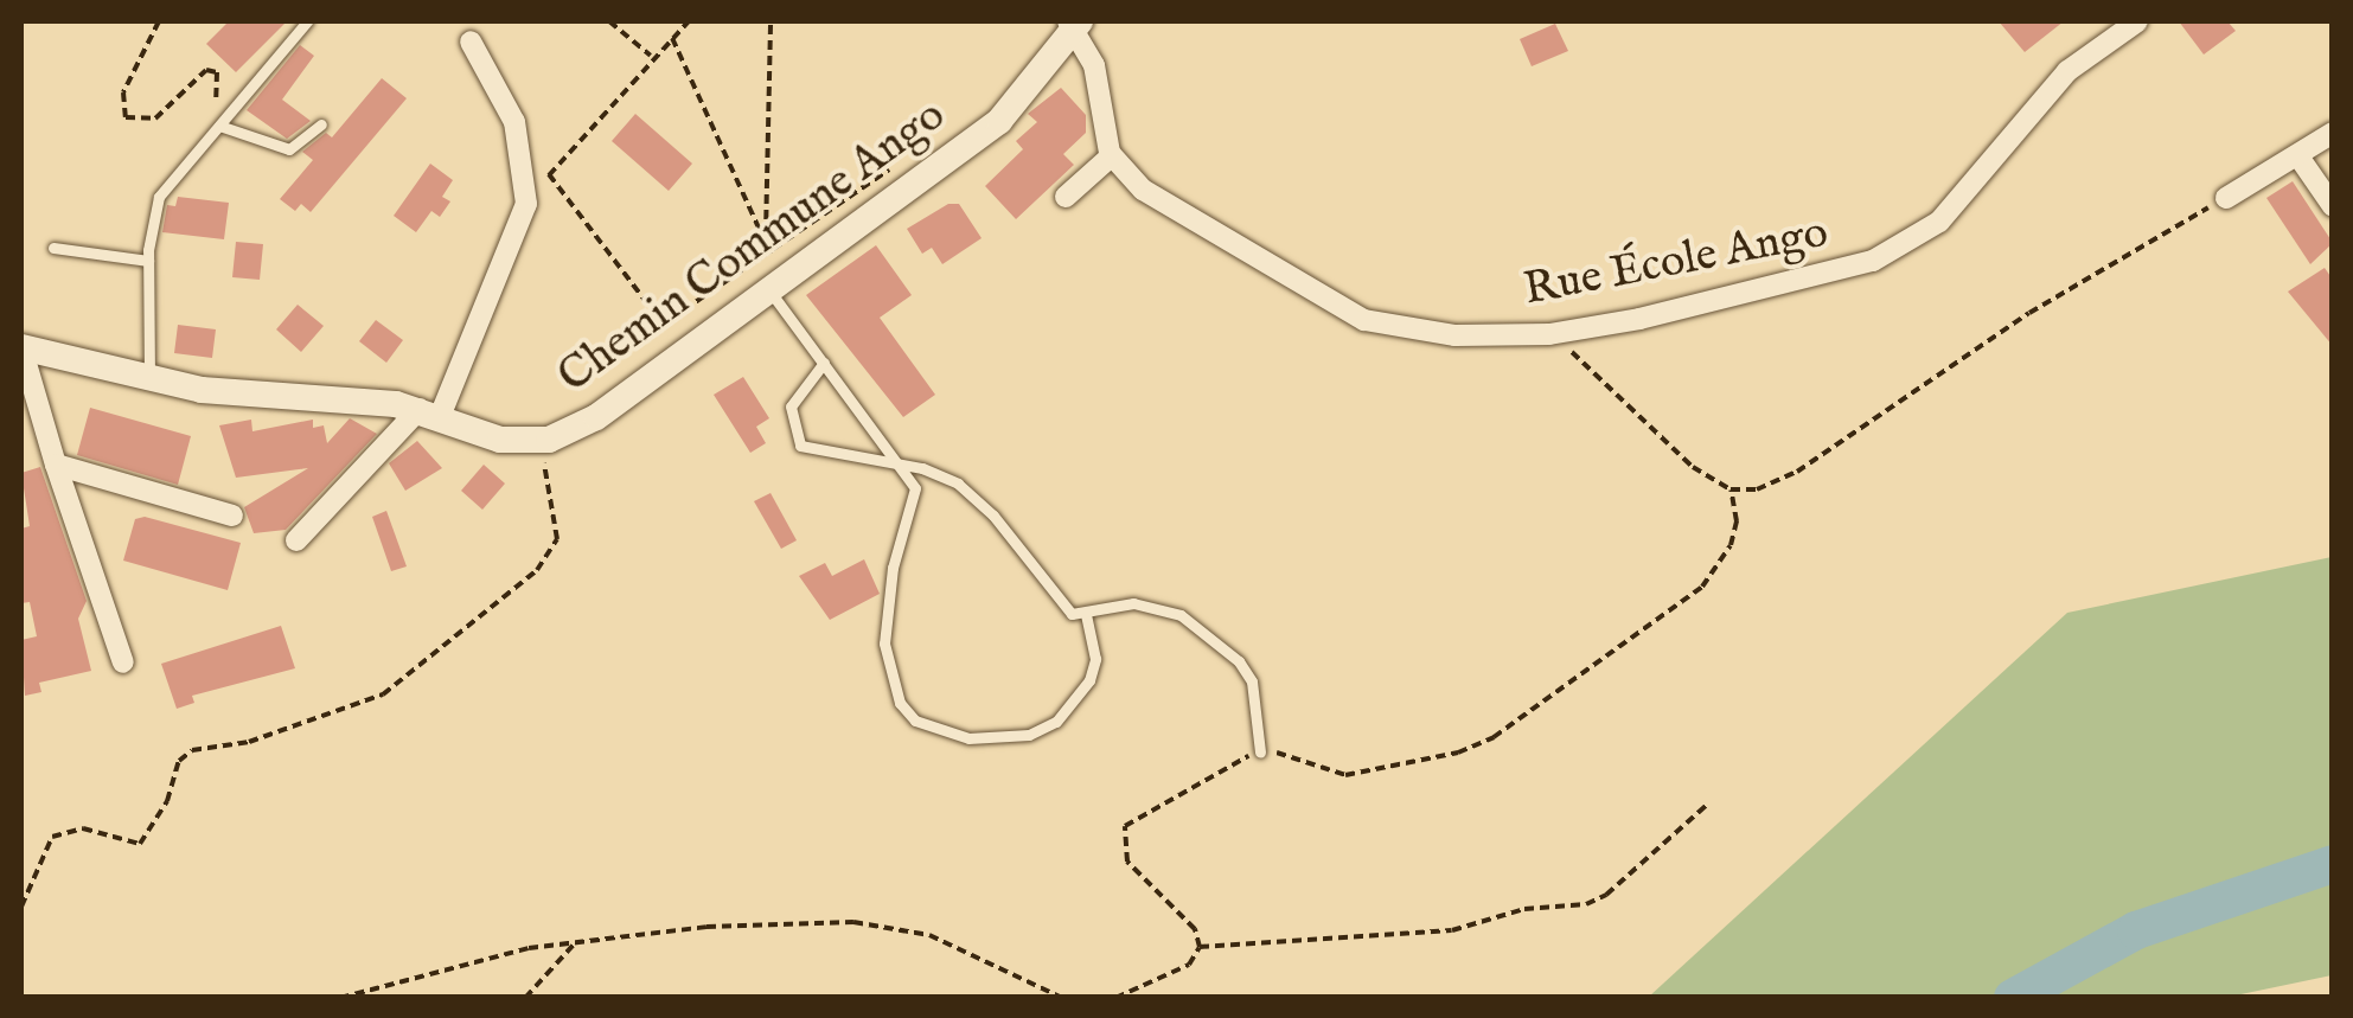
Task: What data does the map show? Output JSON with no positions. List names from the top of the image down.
{
  "streets": {
    "street": ["Chemin Commune Ango", "Rue École Ango"]
  }
}
